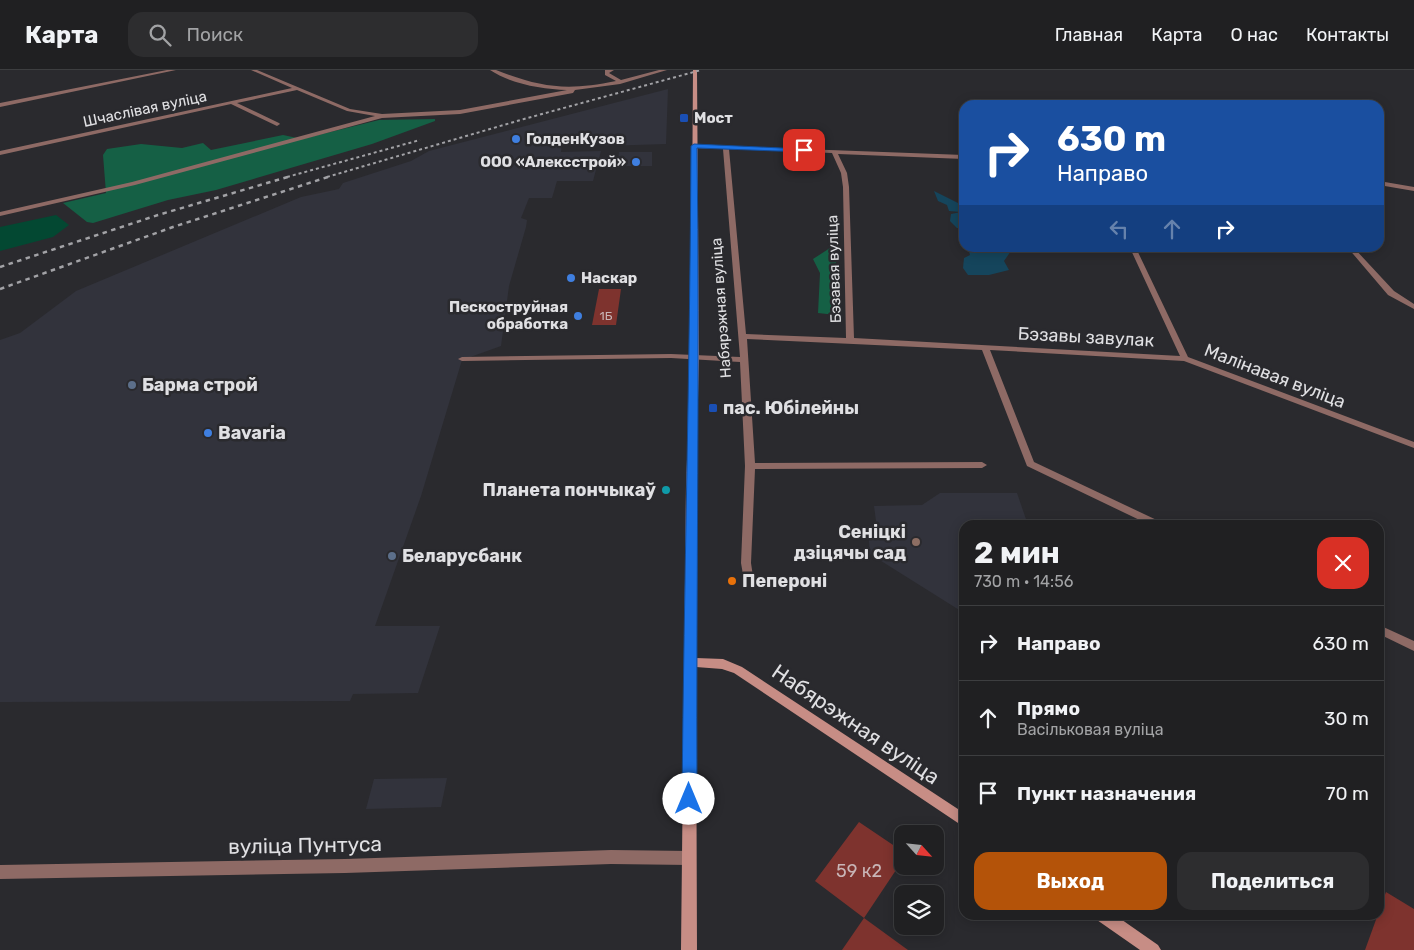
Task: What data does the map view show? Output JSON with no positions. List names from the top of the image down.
{
  "streets": {
    "street": [
      "Шчаслівая вуліца",
      "Бэзавая вуліца",
      "Набярэжная вуліца",
      "Бэзавы завулак",
      "Малінавая вуліца",
      "вуліца Пунтуса"
    ]
  },
  "crossings": [
    ["Бэзавая вуліца", "Бэзавы завулак"],
    ["Бэзавы завулак", "Малінавая вуліца"]
  ],
  "places": {
    "transit": ["Мост", "пас. Юбілейны"],
    "other": [
      "ГолденКузов",
      "ООО «Алексстрой»",
      "Наскар",
      "Пескоструйная обработка",
      "Барма строй",
      "Bavaria",
      "Планета пончыкаў",
      "Сеніцкі дзіцячы сад",
      "Беларусбанк",
      "Пепероні"
    ]
  },
  "house_numbers": ["1Б", "59 к2"],
  "north": "bottom right",
  "page": {
    "header": "Карта",
    "search": "Поиск",
    "nav": [
      "Главная",
      "Карта",
      "О нас",
      "Контакты"
    ],
    "turn": ["630 m", "Направо"],
    "heading": ["2 мин", "730 m · 14:56"],
    "list": [
      {
        "name": "Направо",
        "value": "630 m"
      },
      {
        "name": "Прямо",
        "note": "Васільковая вуліца",
        "value": "30 m"
      },
      {
        "name": "Пункт назначения",
        "value": "70 m"
      }
    ],
    "buttons": ["Выход", "Поделиться"]
  }
}
